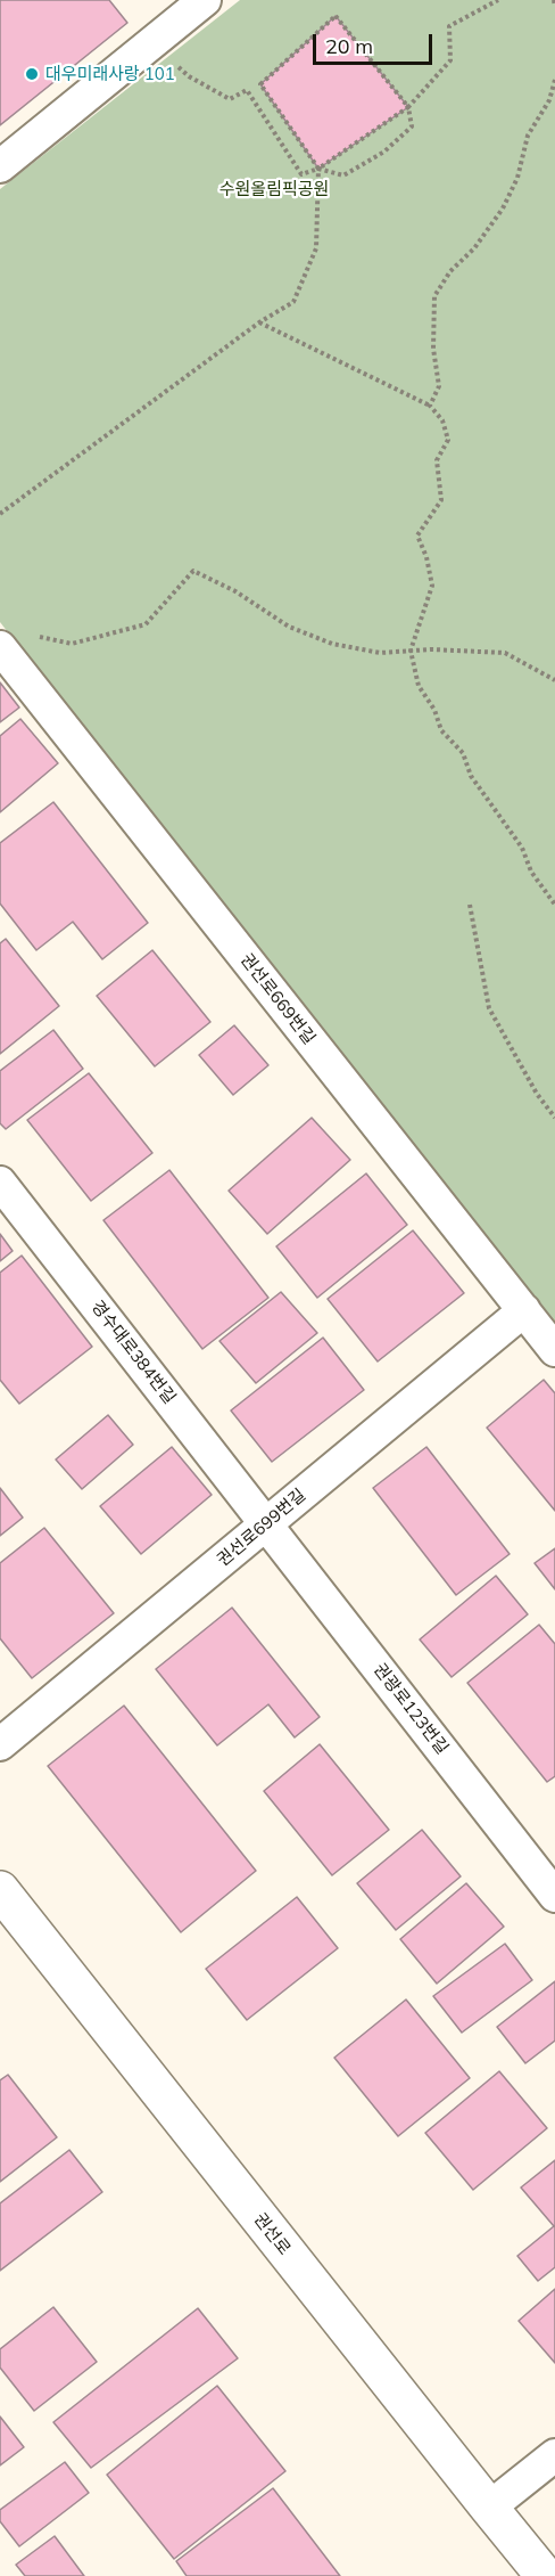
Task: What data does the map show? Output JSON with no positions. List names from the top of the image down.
{
  "streets": {
    "street": [
      "권선로669번길",
      "경수대로384번길",
      "권선로699번길",
      "권광로123번길",
      "권선로"
    ]
  },
  "crossings": [
    ["권선로669번길", "권선로699번길"],
    ["경수대로384번길", "권선로699번길"],
    ["경수대로384번길", "권광로123번길"],
    ["권선로699번길", "권광로123번길"]
  ],
  "parks": ["수원올림픽공원"],
  "places": ["대우미래사랑 101"],
  "scale_bar": "20 m"
}
